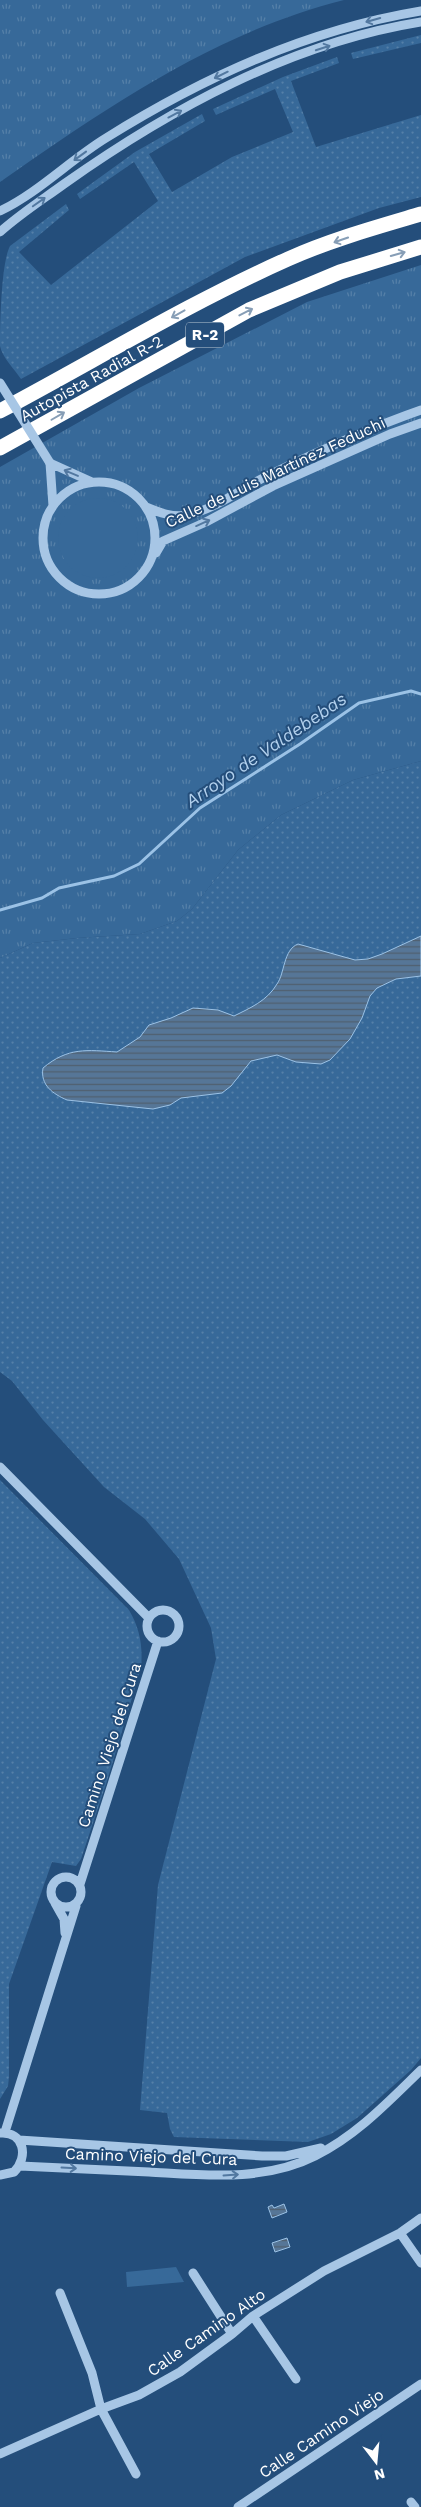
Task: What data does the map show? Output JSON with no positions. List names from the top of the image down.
{
  "streets": {
    "highway": ["R-2", "Autopista Radial R-2"],
    "street": [
      "Calle de Luis Martínez Feduchi",
      "Camino Viejo del Cura",
      "Calle Camino Alto",
      "Calle Camino Viejo"
    ]
  },
  "water": ["Arroyo de Valdebebas"],
  "north": "bottom"
}
